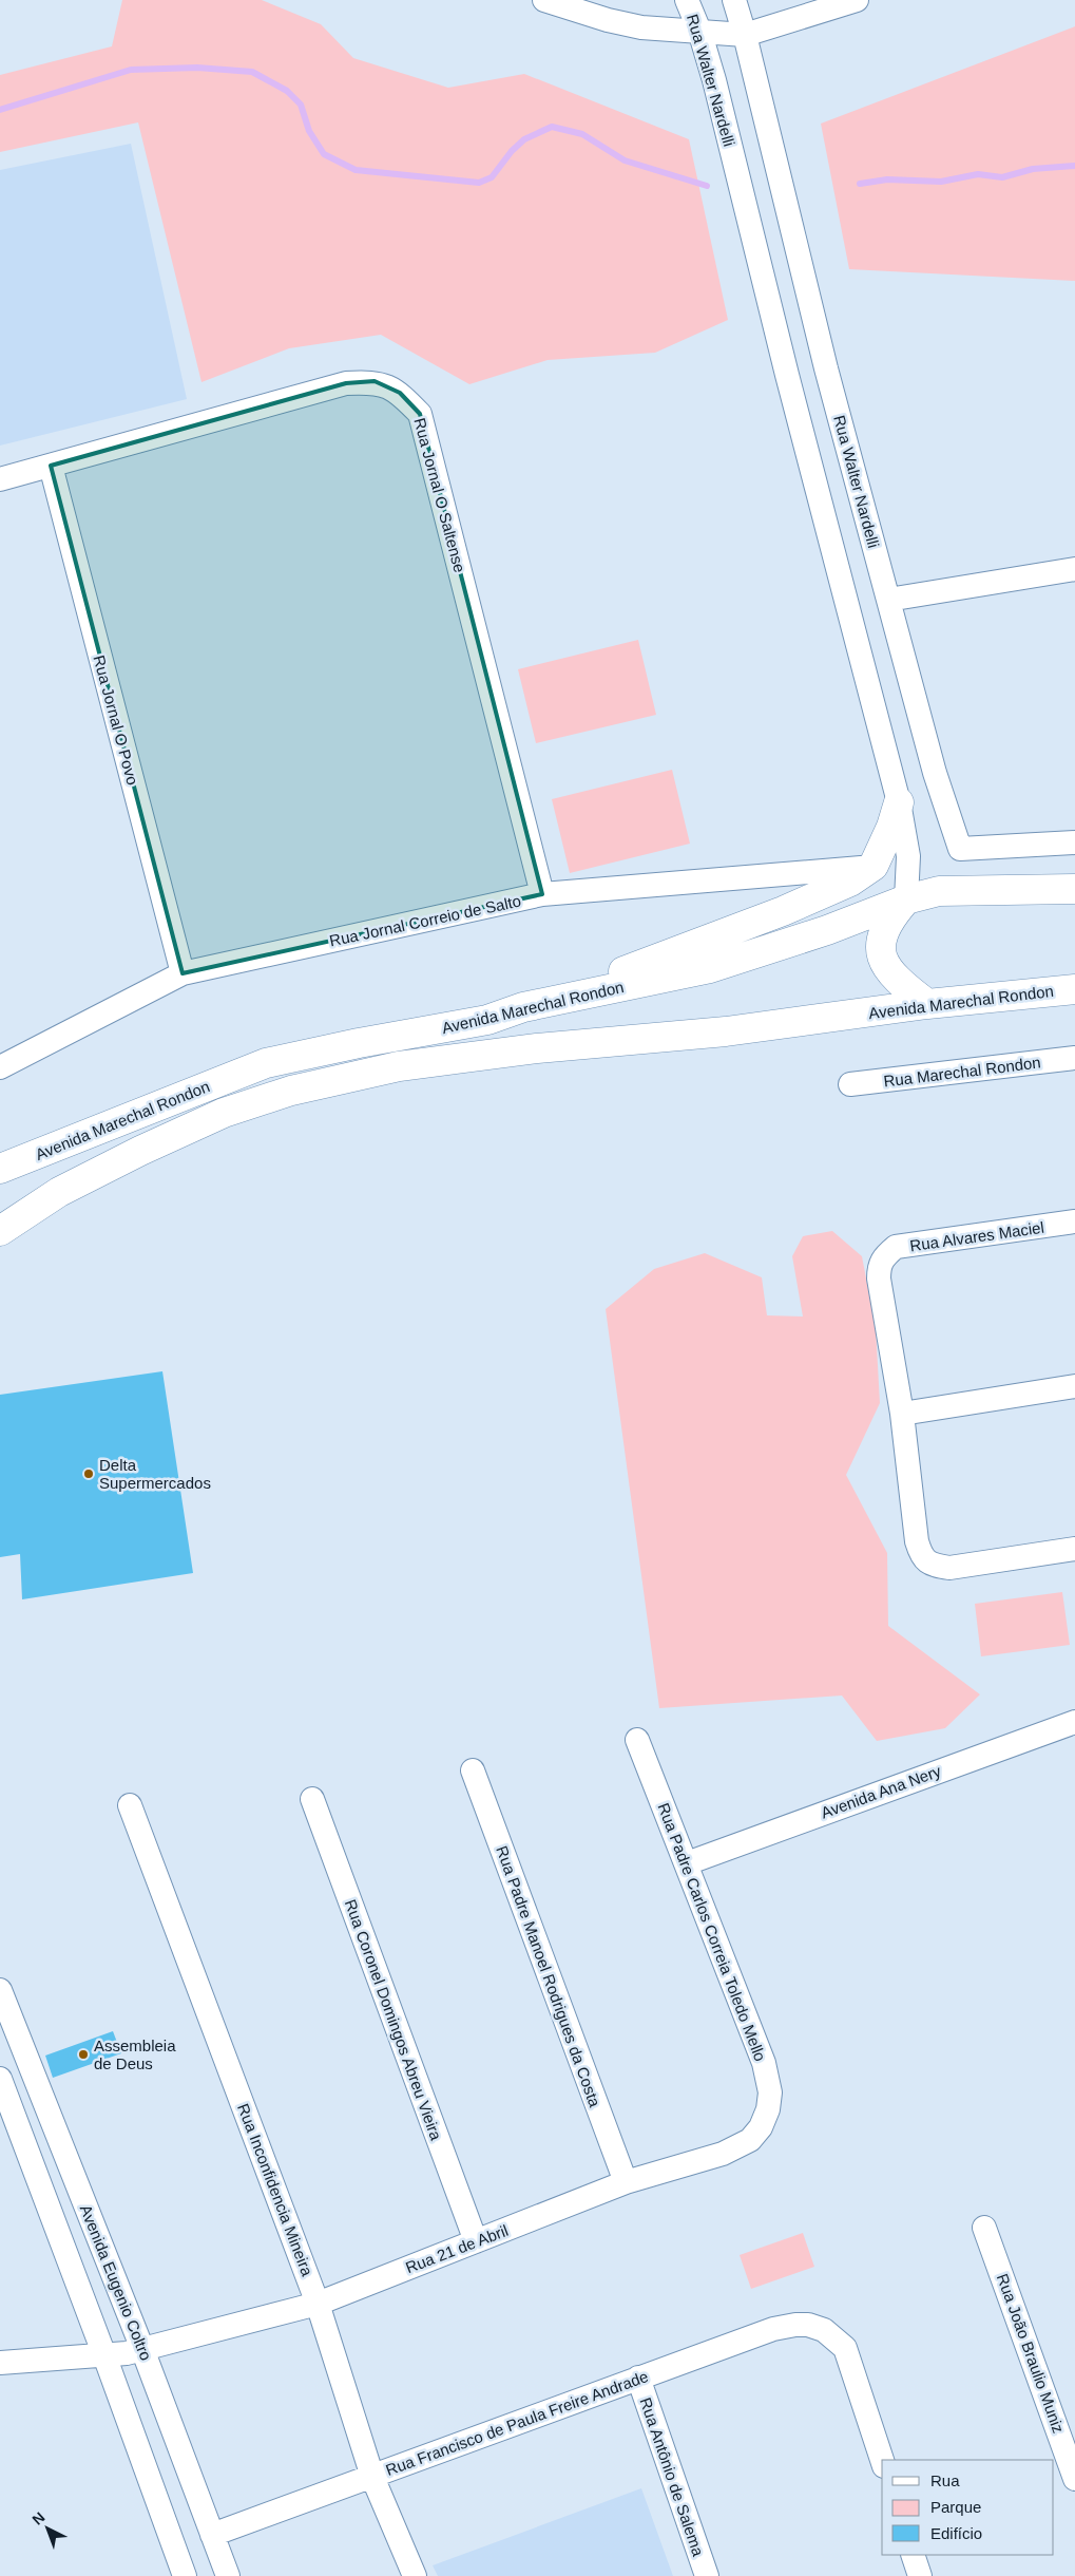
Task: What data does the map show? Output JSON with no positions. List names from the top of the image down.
{
  "streets": {
    "main road": ["Avenida Marechal Rondon"],
    "street": [
      "Rua Walter Nardelli",
      "Rua Jornal O Saltense",
      "Rua Jornal O Povo",
      "Rua Jornal Correio de Salto",
      "Rua Marechal Rondon",
      "Rua Alvares Maciel",
      "Avenida Ana Nery",
      "Rua Padre Carlos Correia Toledo Mello",
      "Rua Padre Manoel Rodrigues da Costa",
      "Rua Coronel Domingos Abreu Vieira",
      "Rua Inconfidencia Mineira",
      "Rua 21 de Abril",
      "Avenida Eugenio Coltro",
      "Rua João Braulio Muniz",
      "Rua Francisco de Paula Freire Andrade",
      "Rua Antônio de Salema"
    ]
  },
  "crossings": [
    ["Rua Walter Nardelli", "Avenida Marechal Rondon"],
    ["Rua Jornal O Saltense", "Rua Jornal O Povo"],
    ["Rua Jornal O Saltense", "Rua Jornal Correio de Salto"],
    ["Rua Jornal O Povo", "Rua Jornal Correio de Salto"],
    ["Avenida Ana Nery", "Rua Padre Carlos Correia Toledo Mello"],
    ["Rua Padre Carlos Correia Toledo Mello", "Rua 21 de Abril"],
    ["Rua Padre Manoel Rodrigues da Costa", "Rua 21 de Abril"],
    ["Rua Coronel Domingos Abreu Vieira", "Rua 21 de Abril"],
    ["Rua Inconfidencia Mineira", "Rua 21 de Abril"],
    ["Rua Inconfidencia Mineira", "Rua Francisco de Paula Freire Andrade"],
    ["Rua 21 de Abril", "Avenida Eugenio Coltro"],
    ["Avenida Eugenio Coltro", "Rua Francisco de Paula Freire Andrade"],
    ["Rua Francisco de Paula Freire Andrade", "Rua Antônio de Salema"]
  ],
  "places": ["Delta Supermercados", "Assembleia de Deus"],
  "legend": ["Rua", "Parque", "Edifício"],
  "north": "top left"
}
